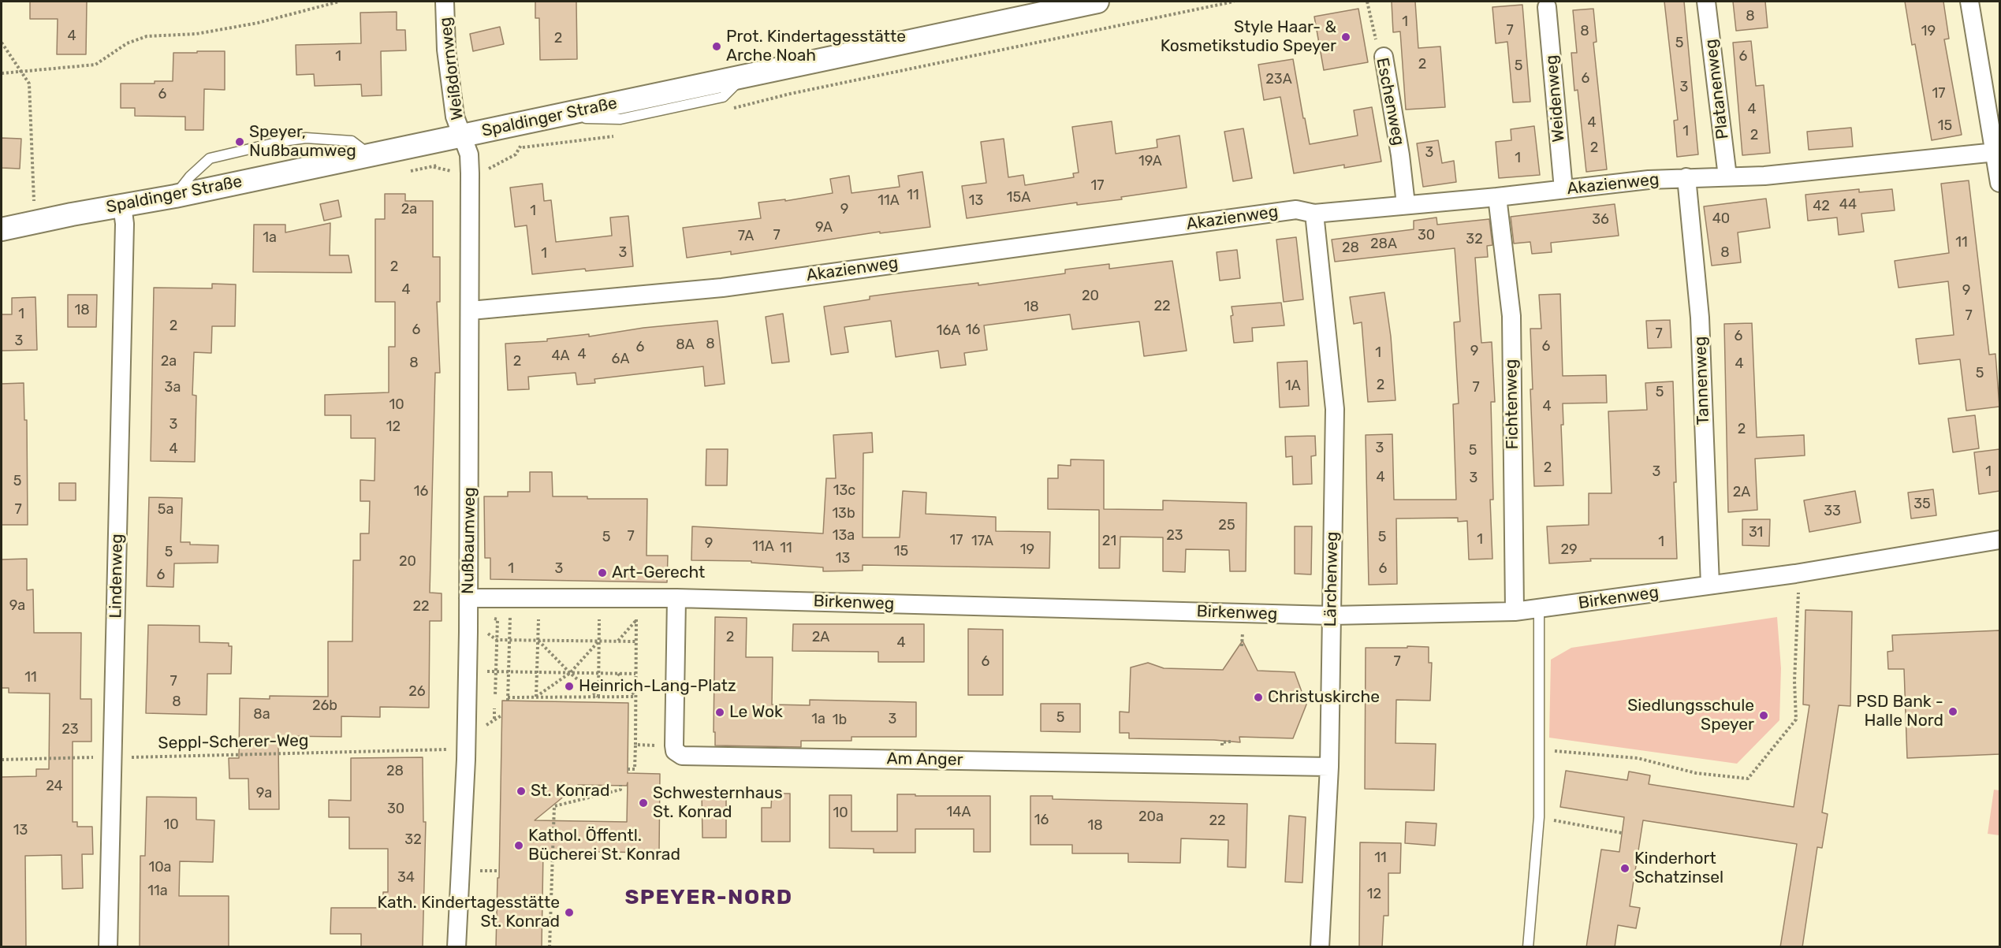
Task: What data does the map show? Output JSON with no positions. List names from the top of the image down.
{
  "streets": {
    "street": [
      "Weißdornweg",
      "Platanenweg",
      "Weidenweg",
      "Eschenweg",
      "Spaldinger Straße",
      "Akazienweg",
      "Tannenweg",
      "Fichtenweg",
      "Nußbaumweg",
      "Lindenweg",
      "Lärchenweg",
      "Birkenweg",
      "Am Anger"
    ],
    "path": ["Seppl-Scherer-Weg"]
  },
  "crossings": [
    ["Weißdornweg", "Spaldinger Straße"],
    ["Weißdornweg", "Nußbaumweg"],
    ["Platanenweg", "Akazienweg"],
    ["Weidenweg", "Akazienweg"],
    ["Eschenweg", "Akazienweg"],
    ["Spaldinger Straße", "Nußbaumweg"],
    ["Spaldinger Straße", "Lindenweg"],
    ["Akazienweg", "Tannenweg"],
    ["Akazienweg", "Fichtenweg"],
    ["Akazienweg", "Nußbaumweg"],
    ["Akazienweg", "Lärchenweg"],
    ["Tannenweg", "Birkenweg"],
    ["Fichtenweg", "Birkenweg"],
    ["Nußbaumweg", "Birkenweg"],
    ["Nußbaumweg", "Seppl-Scherer-Weg"],
    ["Lindenweg", "Seppl-Scherer-Weg"],
    ["Lärchenweg", "Birkenweg"],
    ["Lärchenweg", "Am Anger"]
  ],
  "districts": ["SPEYER-NORD"],
  "places": [
    "Style Haar- & Kosmetikstudio Speyer",
    "Prot. Kindertagesstätte Arche Noah",
    "Speyer, Nußbaumweg",
    "Art-Gerecht",
    "Heinrich-Lang-Platz",
    "Christuskirche",
    "PSD Bank - Halle Nord",
    "Le Wok",
    "Siedlungsschule Speyer",
    "St. Konrad",
    "Schwesternhaus St. Konrad",
    "Kathol. Öffentl. Bücherei St. Konrad",
    "Kinderhort Schatzinsel",
    "Kath. Kindertagesstätte St. Konrad"
  ],
  "house_numbers": [
    "8",
    "1",
    "7",
    "8",
    "19",
    "4",
    "2",
    "5",
    "1",
    "6",
    "2",
    "5",
    "6",
    "23A",
    "3",
    "17",
    "6",
    "4",
    "4",
    "15",
    "1",
    "2",
    "2",
    "3",
    "1",
    "19A",
    "17",
    "11",
    "15A",
    "11A",
    "13",
    "44",
    "42",
    "2a",
    "9",
    "1",
    "40",
    "36",
    "9A",
    "7",
    "30",
    "7A",
    "1a",
    "32",
    "11",
    "28A",
    "28",
    "3",
    "8",
    "1",
    "2",
    "4",
    "9",
    "20",
    "22",
    "18",
    "18",
    "1",
    "7",
    "2",
    "6",
    "16",
    "16A",
    "7",
    "6",
    "3",
    "8",
    "8A",
    "6",
    "6",
    "9",
    "1",
    "4",
    "4A",
    "6A",
    "2a",
    "2",
    "8",
    "4",
    "5",
    "2",
    "1A",
    "3a",
    "7",
    "5",
    "10",
    "4",
    "3",
    "12",
    "2",
    "3",
    "4",
    "5",
    "2",
    "3",
    "1",
    "4",
    "3",
    "5",
    "13c",
    "16",
    "2A",
    "35",
    "7",
    "5a",
    "33",
    "13b",
    "25",
    "31",
    "13a",
    "23",
    "7",
    "5",
    "5",
    "1",
    "17",
    "17A",
    "21",
    "1",
    "9",
    "11A",
    "11",
    "19",
    "29",
    "15",
    "5",
    "13",
    "20",
    "1",
    "3",
    "6",
    "6",
    "9a",
    "22",
    "2",
    "2A",
    "4",
    "6",
    "7",
    "11",
    "7",
    "26",
    "8",
    "26b",
    "8a",
    "5",
    "1a",
    "3",
    "1b",
    "23",
    "28",
    "24",
    "9a",
    "30",
    "14A",
    "10",
    "20a",
    "16",
    "22",
    "10",
    "18",
    "13",
    "32",
    "11",
    "10a",
    "34",
    "11a",
    "12"
  ]
}
